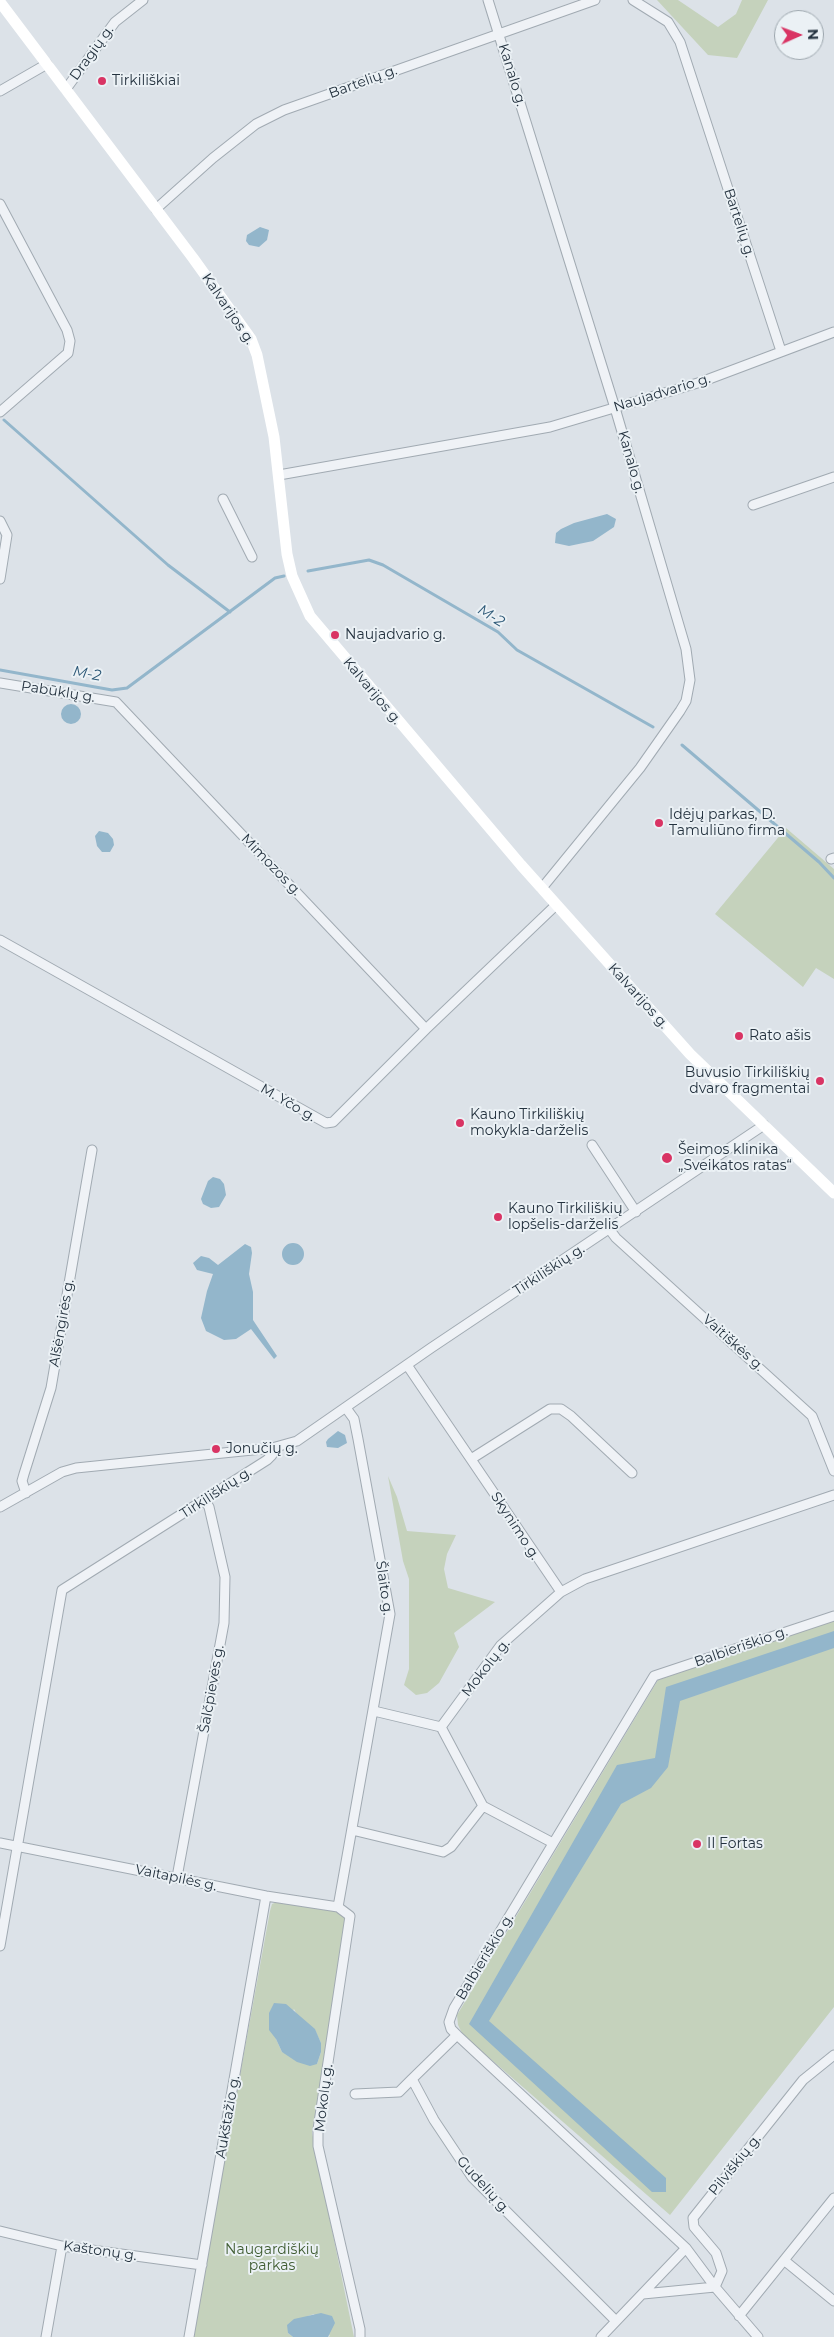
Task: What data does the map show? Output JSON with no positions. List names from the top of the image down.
{
  "streets": {
    "main road": ["Kalvarijos g."],
    "street": [
      "Dragių g.",
      "Kanalo g.",
      "Bartelių g.",
      "Naujadvario g.",
      "Pabūklų g.",
      "Mimozos g.",
      "M. Yčo g.",
      "Tirkiliškių g.",
      "Alšėngirės g.",
      "Vaitiškės g.",
      "Skynimo g.",
      "Šlaito g.",
      "Balbieriškio g.",
      "Mokolų g.",
      "Šalčpievės g.",
      "Vaitapilės g.",
      "Aukštažio g.",
      "Pilviškių g.",
      "Gudelių g.",
      "Kaštonų g."
    ]
  },
  "crossings": [
    ["Dragių g.", "Kalvarijos g."],
    ["Kanalo g.", "Bartelių g."],
    ["Kanalo g.", "Kalvarijos g."],
    ["Kanalo g.", "Naujadvario g."],
    ["Bartelių g.", "Kalvarijos g."],
    ["Bartelių g.", "Naujadvario g."],
    ["Kalvarijos g.", "Naujadvario g."],
    ["Kalvarijos g.", "M. Yčo g."],
    ["Kalvarijos g.", "Tirkiliškių g."],
    ["Pabūklų g.", "Mimozos g."],
    ["Mimozos g.", "M. Yčo g."],
    ["Tirkiliškių g.", "Vaitiškės g."],
    ["Tirkiliškių g.", "Skynimo g."],
    ["Tirkiliškių g.", "Šlaito g."],
    ["Tirkiliškių g.", "Šalčpievės g."],
    ["Tirkiliškių g.", "Vaitapilės g."],
    ["Skynimo g.", "Mokolų g."],
    ["Mokolų g.", "Vaitapilės g."],
    ["Šalčpievės g.", "Vaitapilės g."],
    ["Vaitapilės g.", "Aukštažio g."],
    ["Aukštažio g.", "Kaštonų g."]
  ],
  "water": ["M-2"],
  "parks": ["Naugardiškių parkas"],
  "places": [
    "Tirkiliškiai",
    "Naujadvario g.",
    "Idėjų parkas, D. Tamuliūno firma",
    "Rato ašis",
    "Buvusio Tirkiliškių dvaro fragmentai",
    "Kauno Tirkiliškių mokykla-darželis",
    "Šeimos klinika „Sveikatos ratas“",
    "Kauno Tirkiliškių lopšelis-darželis",
    "Jonučių g.",
    "II Fortas"
  ],
  "north": "right"
}
